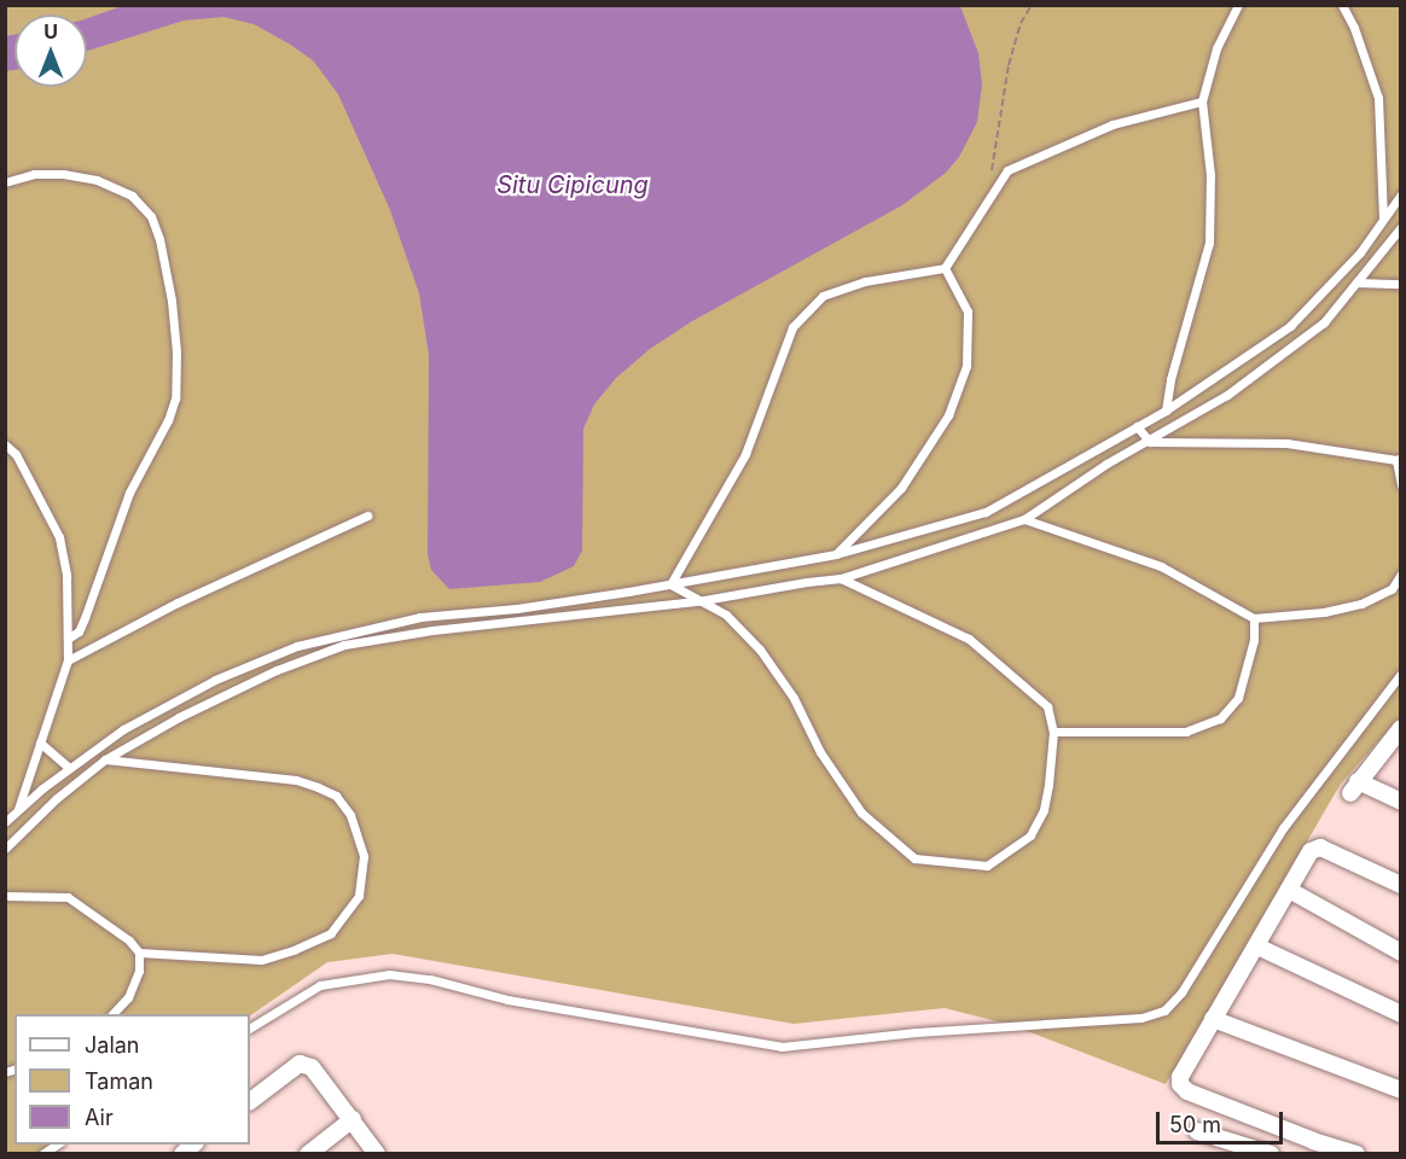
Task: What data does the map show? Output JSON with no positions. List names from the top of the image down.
{
  "water": ["Situ Cipicung"],
  "legend": ["Jalan", "Taman", "Air"],
  "scale_bar": "50 m",
  "north": "top"
}
